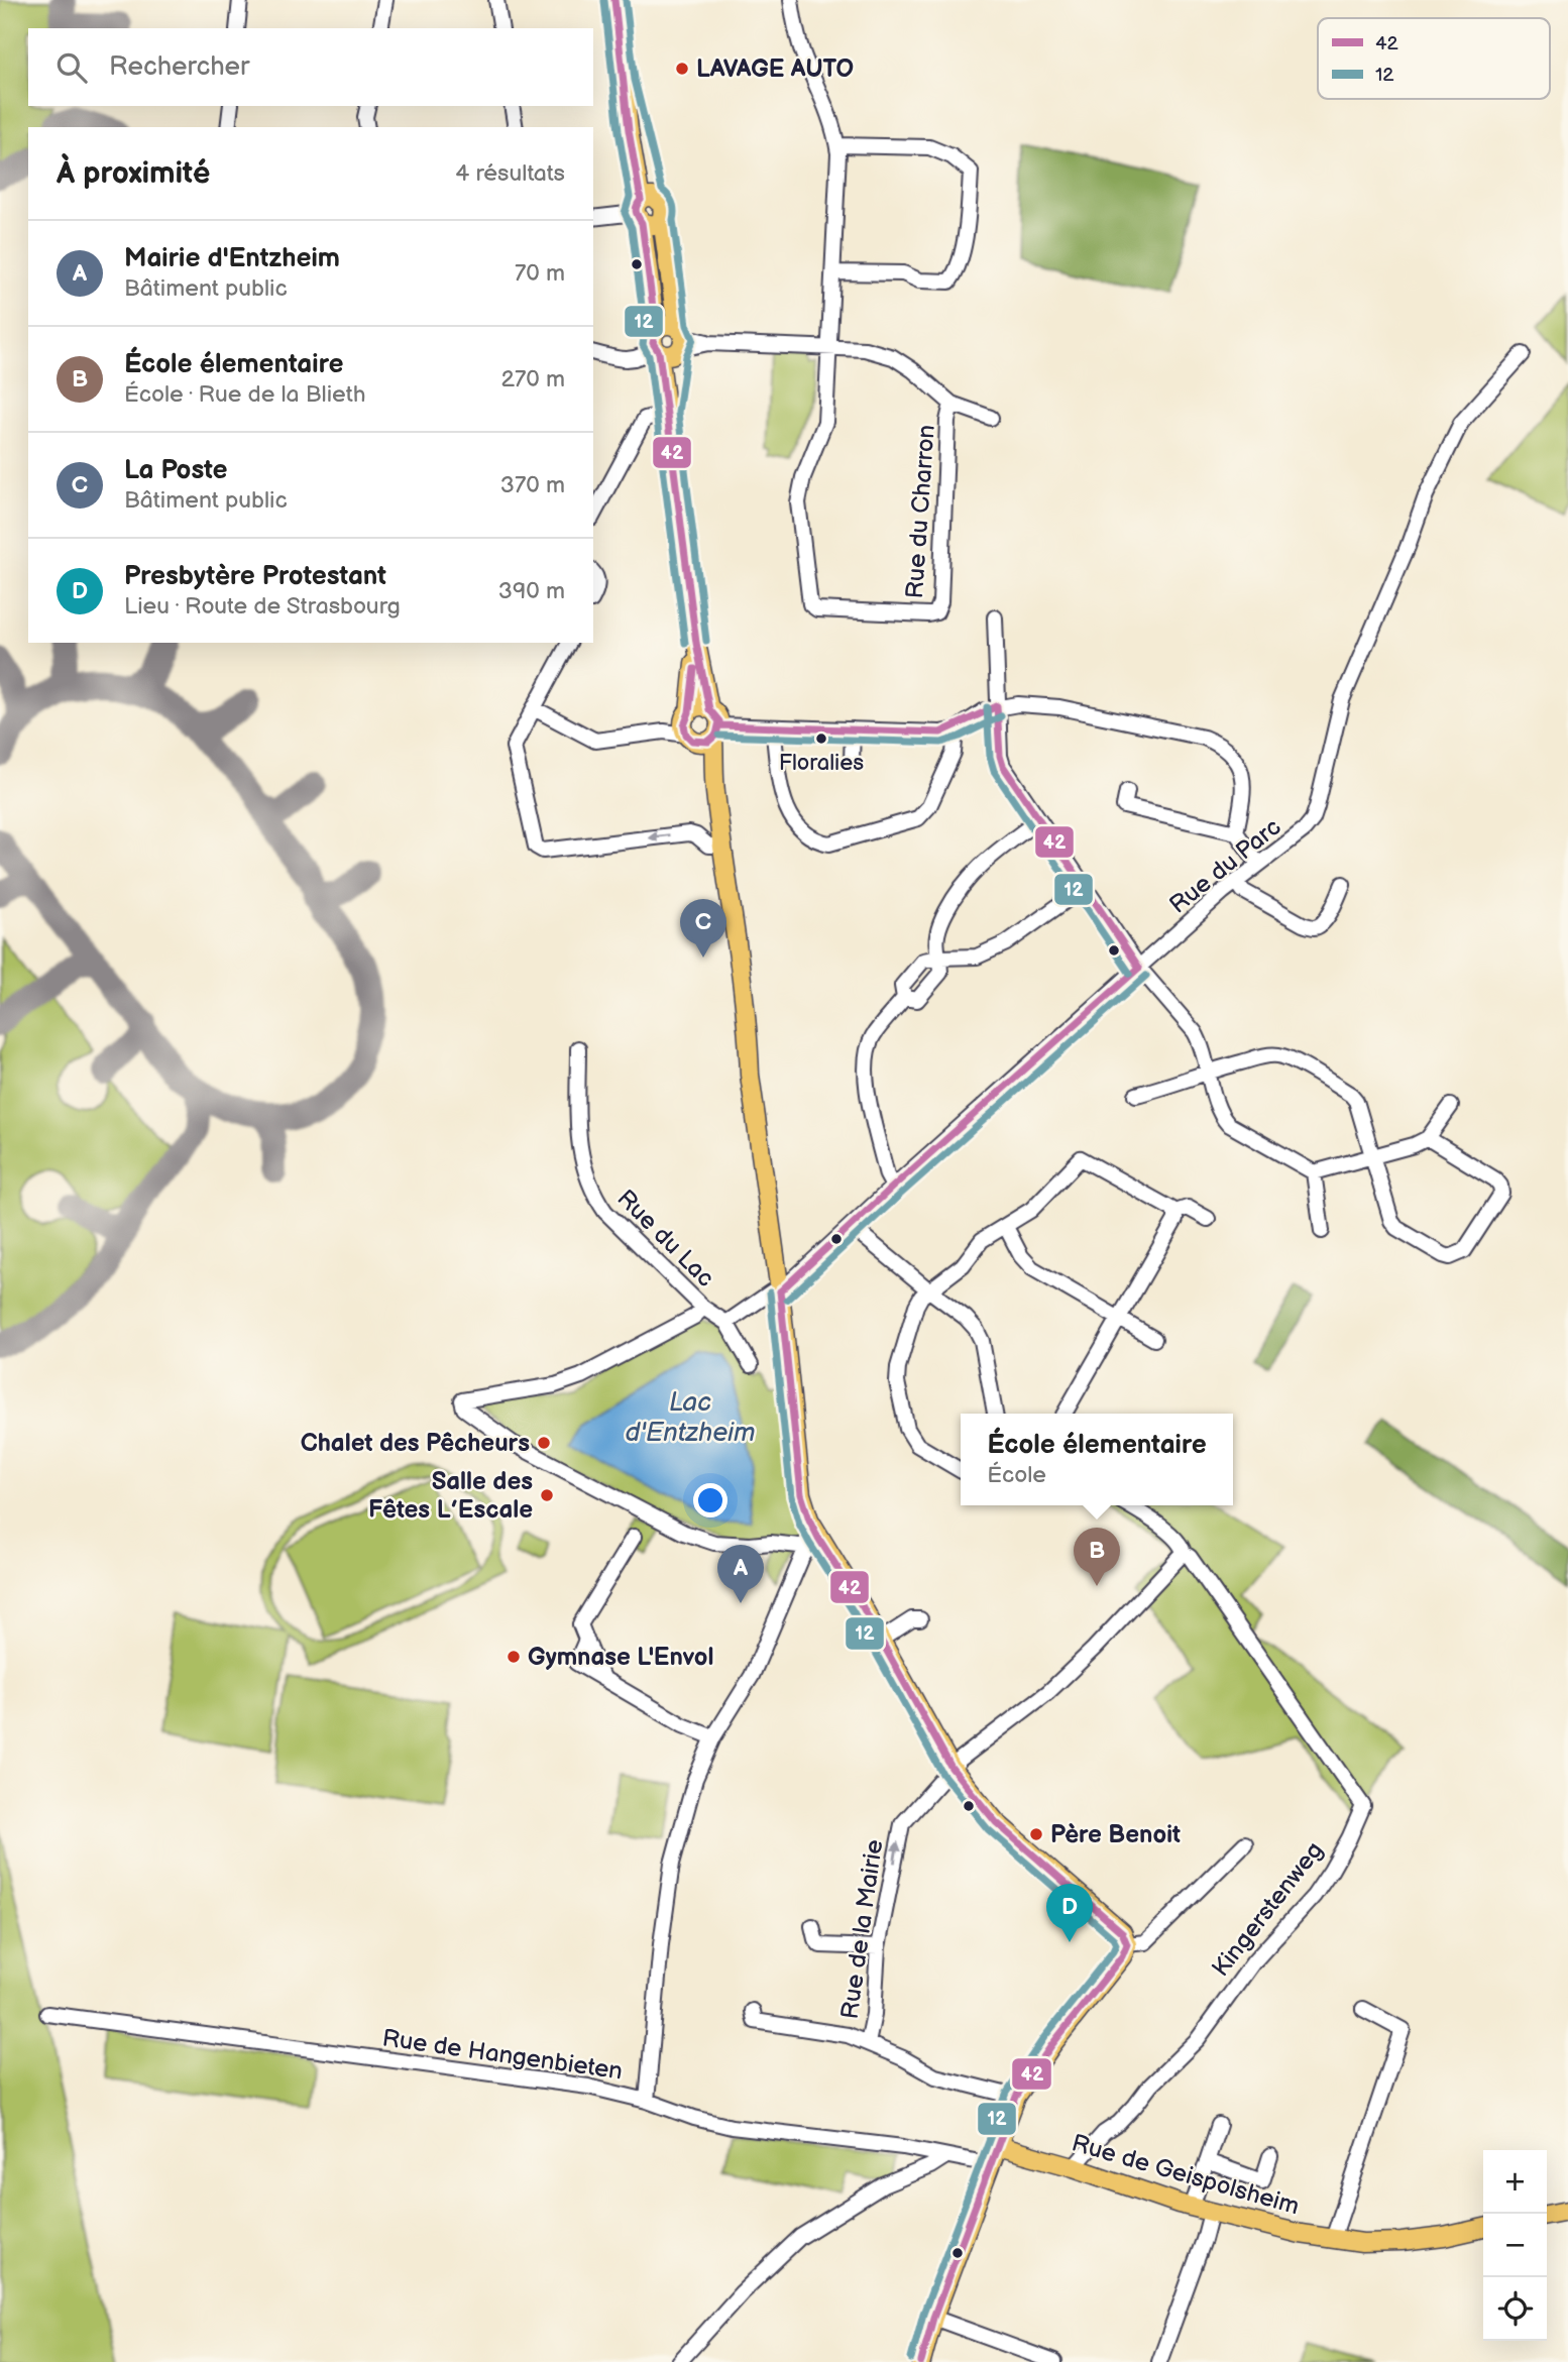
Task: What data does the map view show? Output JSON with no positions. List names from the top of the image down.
{
  "streets": {
    "main road": ["Rue de Geispolsheim"],
    "street": [
      "Rue du Charron",
      "Rue du Parc",
      "Rue du Lac",
      "Kingerstenweg",
      "Rue de la Mairie",
      "Rue de Hangenbieten"
    ]
  },
  "crossings": [
    ["Kingerstenweg", "Rue de la Mairie"],
    ["Kingerstenweg", "Rue de Geispolsheim"]
  ],
  "water": ["Lac d'Entzheim"],
  "places": [
    "LAVAGE AUTO",
    "Floralies",
    "Chalet des Pêcheurs",
    "Salle des Fêtes L’Escale",
    "Gymnase L'Envol",
    "Père Benoit"
  ],
  "lines": ["transit line 42", "transit line 12"],
  "legend": ["42", "12"],
  "page": {
    "search": "Rechercher",
    "heading": ["À proximité", "4 résultats"],
    "list": [
      {
        "mark": "A",
        "name": "Mairie d'Entzheim",
        "note": "Bâtiment public",
        "value": "70 m"
      },
      {
        "mark": "B",
        "name": "École élementaire",
        "note": "École · Rue de la Blieth",
        "value": "270 m"
      },
      {
        "mark": "C",
        "name": "La Poste",
        "note": "Bâtiment public",
        "value": "370 m"
      },
      {
        "mark": "D",
        "name": "Presbytère Protestant",
        "note": "Lieu · Route de Strasbourg",
        "value": "390 m"
      }
    ],
    "pins": [
      "C",
      "B",
      "A",
      "D"
    ],
    "popup": ["École élementaire", "École"],
    "map_buttons": ["+", "−"]
  }
}
